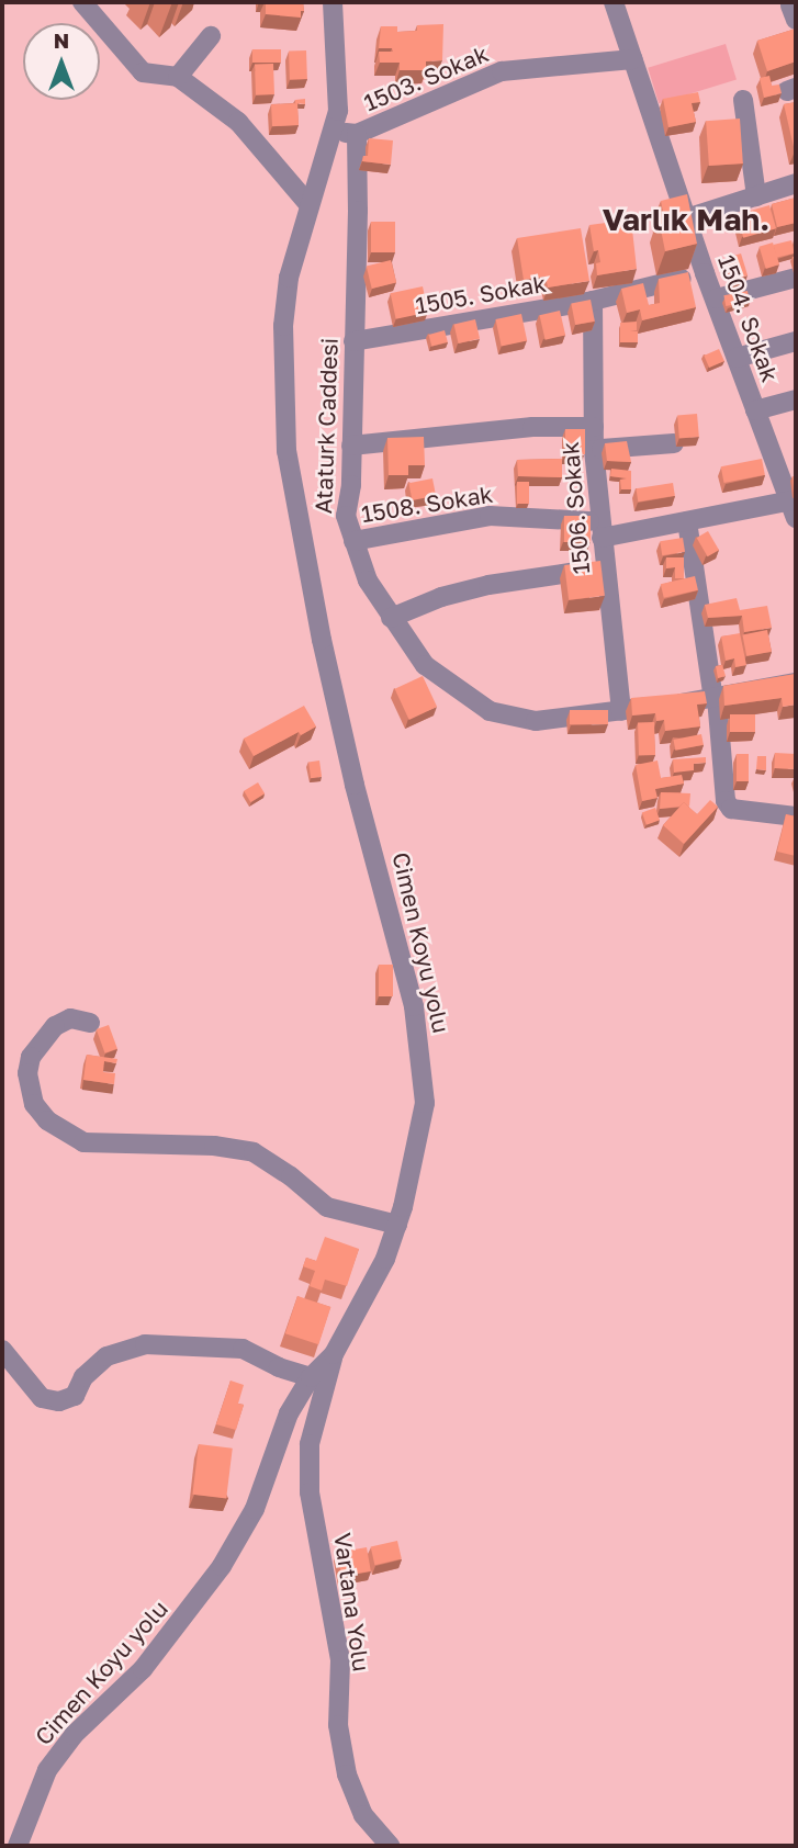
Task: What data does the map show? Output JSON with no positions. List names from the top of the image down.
{
  "streets": {
    "street": [
      "1503. Sokak",
      "1505. Sokak",
      "1504. Sokak",
      "Ataturk Caddesi",
      "1508. Sokak",
      "1506. Sokak",
      "Cimen Koyu yolu",
      "Vartana Yolu"
    ]
  },
  "crossings": [
    ["1503. Sokak", "1504. Sokak"],
    ["1503. Sokak", "Ataturk Caddesi"],
    ["1503. Sokak", "Cimen Koyu yolu"],
    ["1505. Sokak", "1504. Sokak"],
    ["1505. Sokak", "Ataturk Caddesi"],
    ["1505. Sokak", "1506. Sokak"],
    ["1504. Sokak", "1508. Sokak"],
    ["Ataturk Caddesi", "1508. Sokak"],
    ["Ataturk Caddesi", "1506. Sokak"],
    ["1508. Sokak", "1506. Sokak"],
    ["Cimen Koyu yolu", "Vartana Yolu"]
  ],
  "districts": ["Varlık Mah."],
  "north": "top"
}
